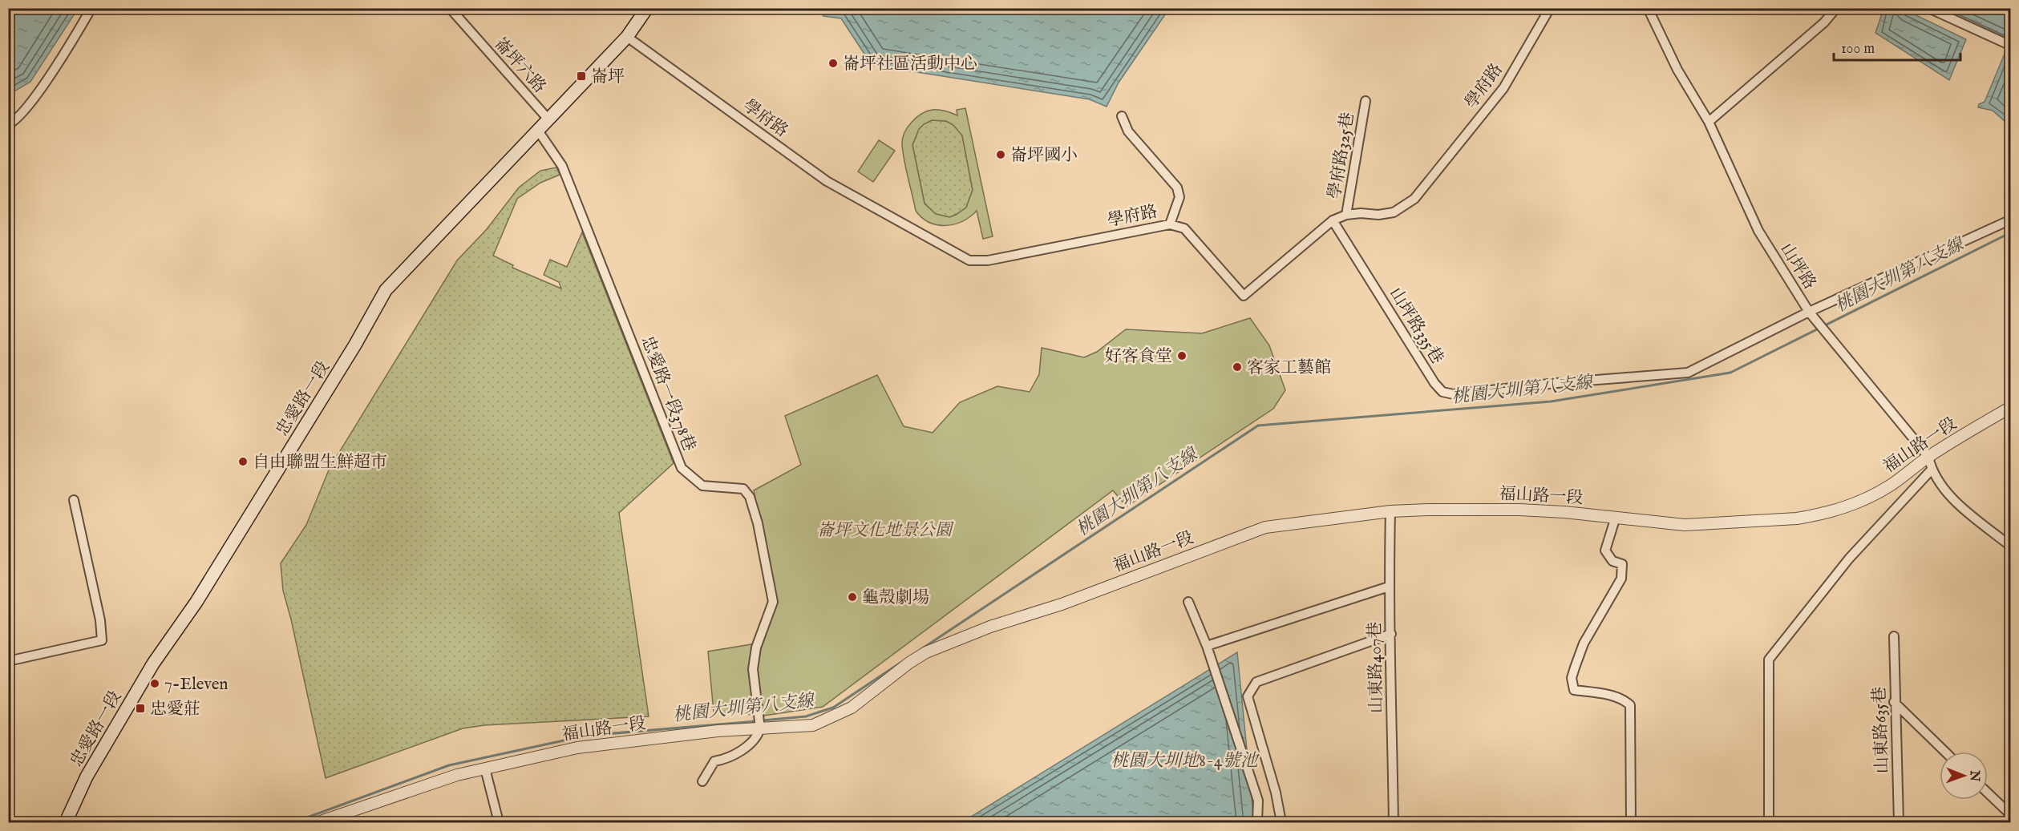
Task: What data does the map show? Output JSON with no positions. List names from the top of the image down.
{
  "streets": {
    "main road": ["忠愛路一段"],
    "street": [
      "崙坪六路",
      "學府路",
      "學府路325巷",
      "山坪路",
      "山坪路335巷",
      "忠愛路一段378巷",
      "福山路一段",
      "山東路407巷",
      "山東路635巷"
    ]
  },
  "crossings": [
    ["崙坪六路", "忠愛路一段"],
    ["學府路", "學府路325巷"],
    ["學府路", "山坪路335巷"],
    ["學府路", "忠愛路一段"],
    ["山坪路", "山坪路335巷"],
    ["山坪路", "福山路一段"],
    ["忠愛路一段378巷", "忠愛路一段"],
    ["忠愛路一段378巷", "福山路一段"],
    ["福山路一段", "山東路407巷"]
  ],
  "water": ["桃園大圳第八支線", "桃園大圳地8-4號池"],
  "parks": ["崙坪文化地景公園"],
  "places": {
    "other": [
      "崙坪社區活動中心",
      "崙坪國小",
      "好客食堂",
      "客家工藝館",
      "自由聯盟生鮮超市",
      "龜殼劇場",
      "7-Eleven"
    ],
    "transit": ["崙坪", "忠愛莊"]
  },
  "scale_bar": "100 m",
  "north": "right"
}
